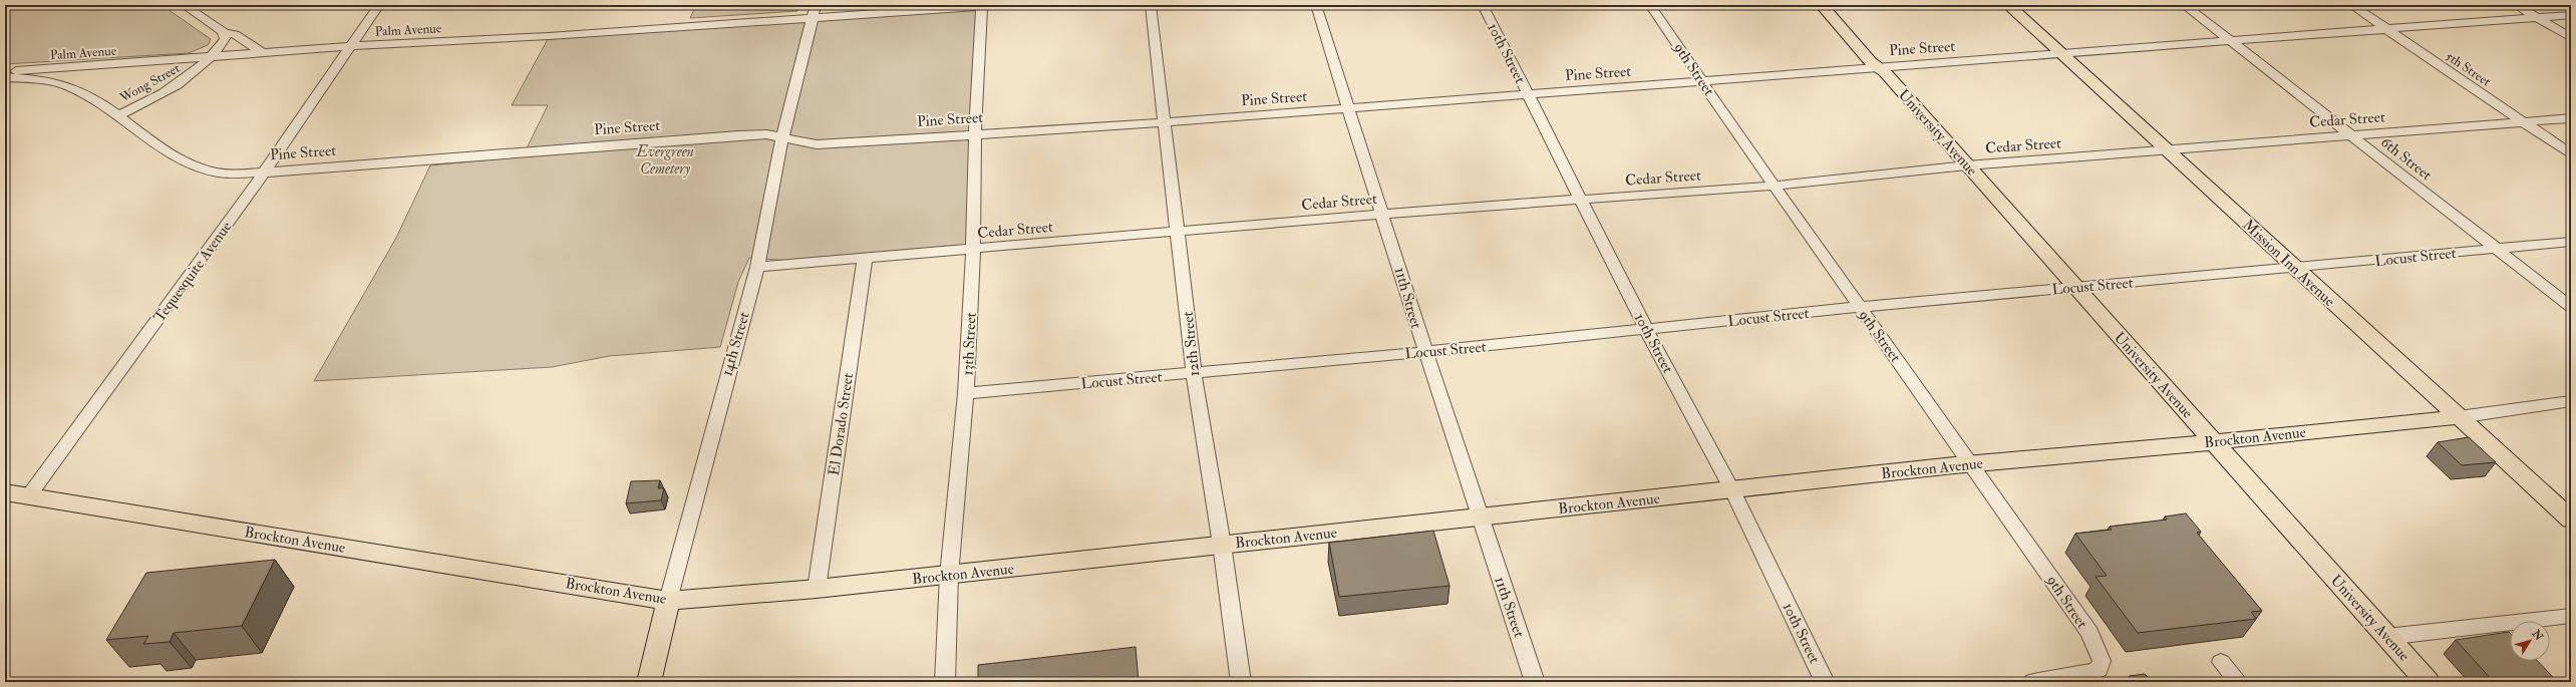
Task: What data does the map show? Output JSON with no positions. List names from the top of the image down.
{
  "streets": {
    "main road": [
      "University Avenue",
      "Mission Inn Avenue",
      "14th Street",
      "Brockton Avenue"
    ],
    "street": [
      "Palm Avenue",
      "Pine Street",
      "10th Street",
      "5th Street",
      "9th Street",
      "Wong Street",
      "Cedar Street",
      "6th Street",
      "Locust Street",
      "Tequesquite Avenue",
      "11th Street",
      "13th Street",
      "12th Street",
      "El Dorado Street"
    ]
  },
  "crossings": [
    ["Palm Avenue", "Wong Street"],
    ["Palm Avenue", "Tequesquite Avenue"],
    ["Palm Avenue", "14th Street"],
    ["Palm Avenue", "13th Street"],
    ["Pine Street", "10th Street"],
    ["Pine Street", "5th Street"],
    ["Pine Street", "9th Street"],
    ["Pine Street", "Wong Street"],
    ["Pine Street", "University Avenue"],
    ["Pine Street", "6th Street"],
    ["Pine Street", "Mission Inn Avenue"],
    ["Pine Street", "Tequesquite Avenue"],
    ["Pine Street", "11th Street"],
    ["Pine Street", "14th Street"],
    ["Pine Street", "13th Street"],
    ["Pine Street", "12th Street"],
    ["10th Street", "Cedar Street"],
    ["10th Street", "Locust Street"],
    ["10th Street", "Brockton Avenue"],
    ["5th Street", "Cedar Street"],
    ["9th Street", "Cedar Street"],
    ["9th Street", "Locust Street"],
    ["9th Street", "Brockton Avenue"],
    ["Cedar Street", "University Avenue"],
    ["Cedar Street", "6th Street"],
    ["Cedar Street", "Mission Inn Avenue"],
    ["Cedar Street", "11th Street"],
    ["Cedar Street", "14th Street"],
    ["Cedar Street", "13th Street"],
    ["Cedar Street", "12th Street"],
    ["Cedar Street", "El Dorado Street"],
    ["University Avenue", "Locust Street"],
    ["University Avenue", "Brockton Avenue"],
    ["6th Street", "Locust Street"],
    ["Locust Street", "Mission Inn Avenue"],
    ["Locust Street", "11th Street"],
    ["Locust Street", "13th Street"],
    ["Locust Street", "12th Street"],
    ["Mission Inn Avenue", "Brockton Avenue"],
    ["Tequesquite Avenue", "Brockton Avenue"],
    ["11th Street", "Brockton Avenue"],
    ["14th Street", "Brockton Avenue"],
    ["13th Street", "Brockton Avenue"],
    ["12th Street", "Brockton Avenue"],
    ["El Dorado Street", "Brockton Avenue"]
  ],
  "parks": ["Evergreen Cemetery"],
  "north": "top right"
}
